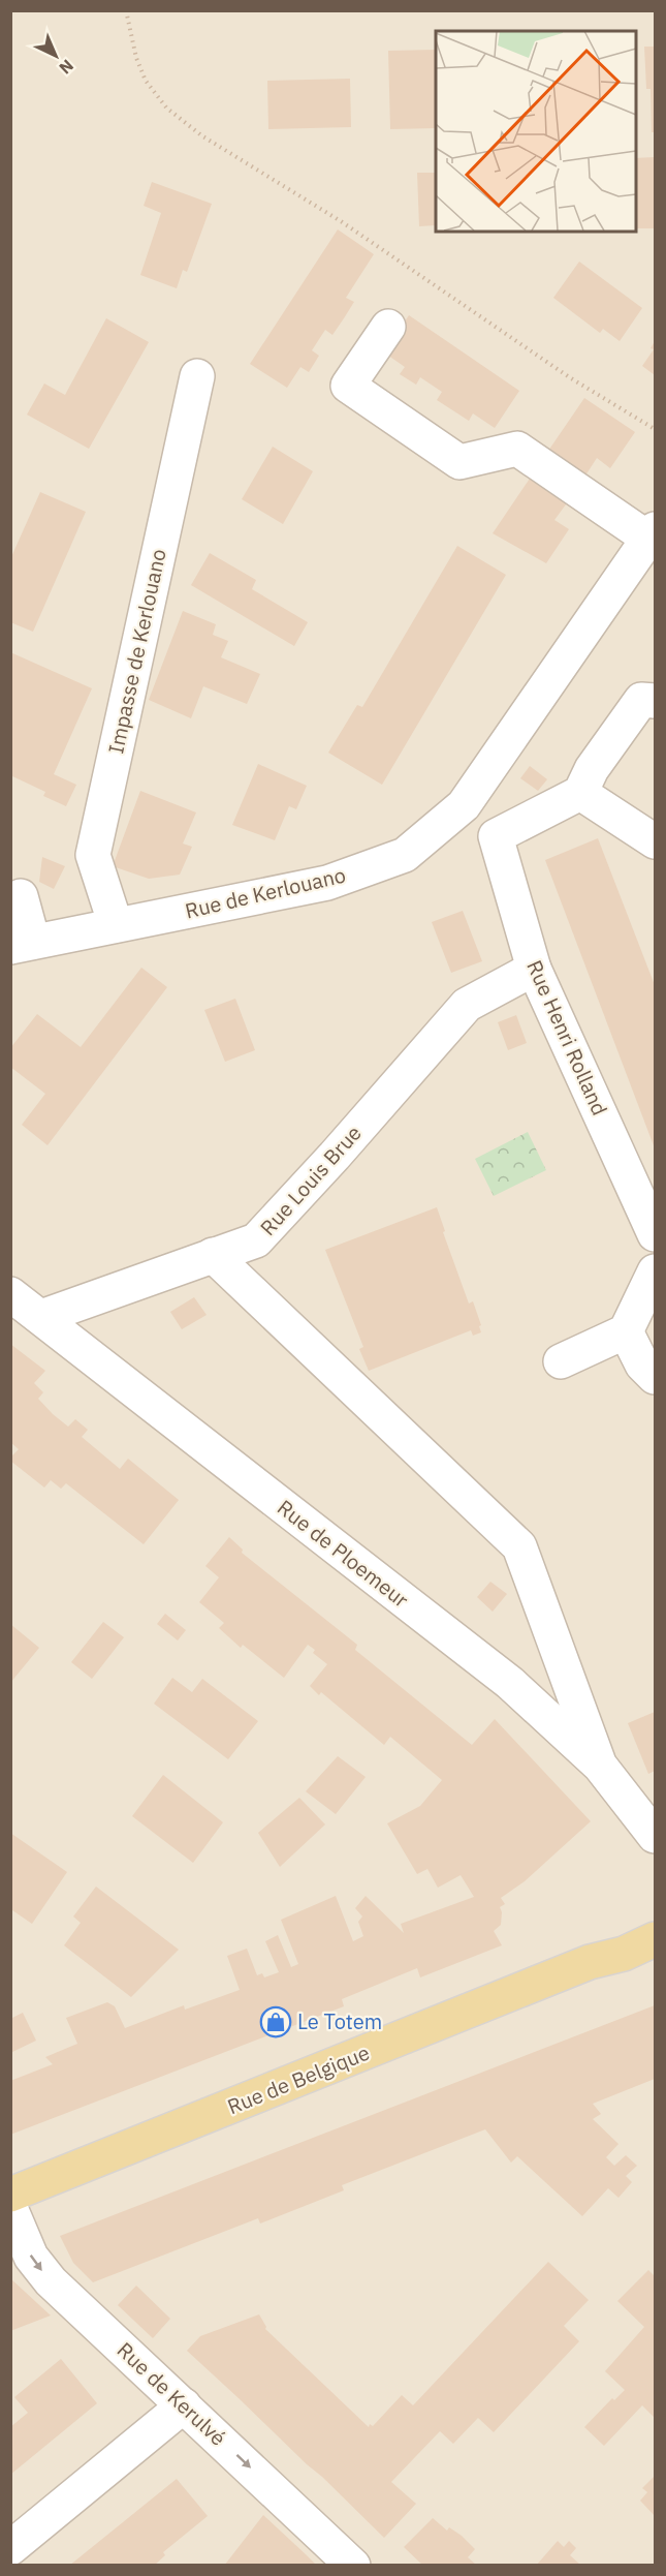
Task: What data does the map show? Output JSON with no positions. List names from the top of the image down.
{
  "streets": {
    "main road": ["Rue de Belgique"],
    "street": [
      "Impasse de Kerlouano",
      "Rue de Kerlouano",
      "Rue Henri Rolland",
      "Rue Louis Brue",
      "Rue de Ploemeur",
      "Rue de Kerulvé"
    ]
  },
  "crossings": [
    ["Impasse de Kerlouano", "Rue de Kerlouano"],
    ["Rue de Kerlouano", "Rue Henri Rolland"],
    ["Rue Henri Rolland", "Rue Louis Brue"],
    ["Rue Louis Brue", "Rue de Ploemeur"]
  ],
  "one_way": ["Rue de Kerulvé"],
  "places": {
    "shop": ["Le Totem"]
  },
  "north": "bottom right"
}
